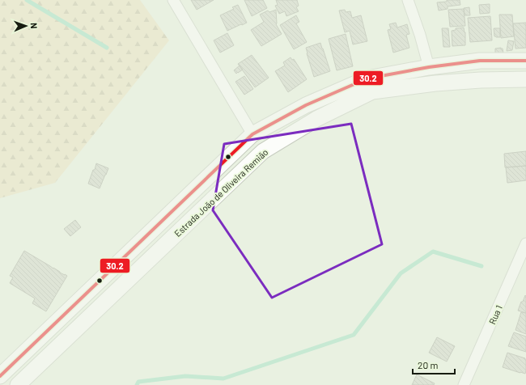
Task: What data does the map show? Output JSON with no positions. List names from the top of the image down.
{
  "streets": {
    "main road": ["Estrada João de Oliveira Remião"],
    "street": ["Rua 1"]
  },
  "lines": ["transit line 30.2"],
  "scale_bar": "20 m",
  "north": "right"
}
